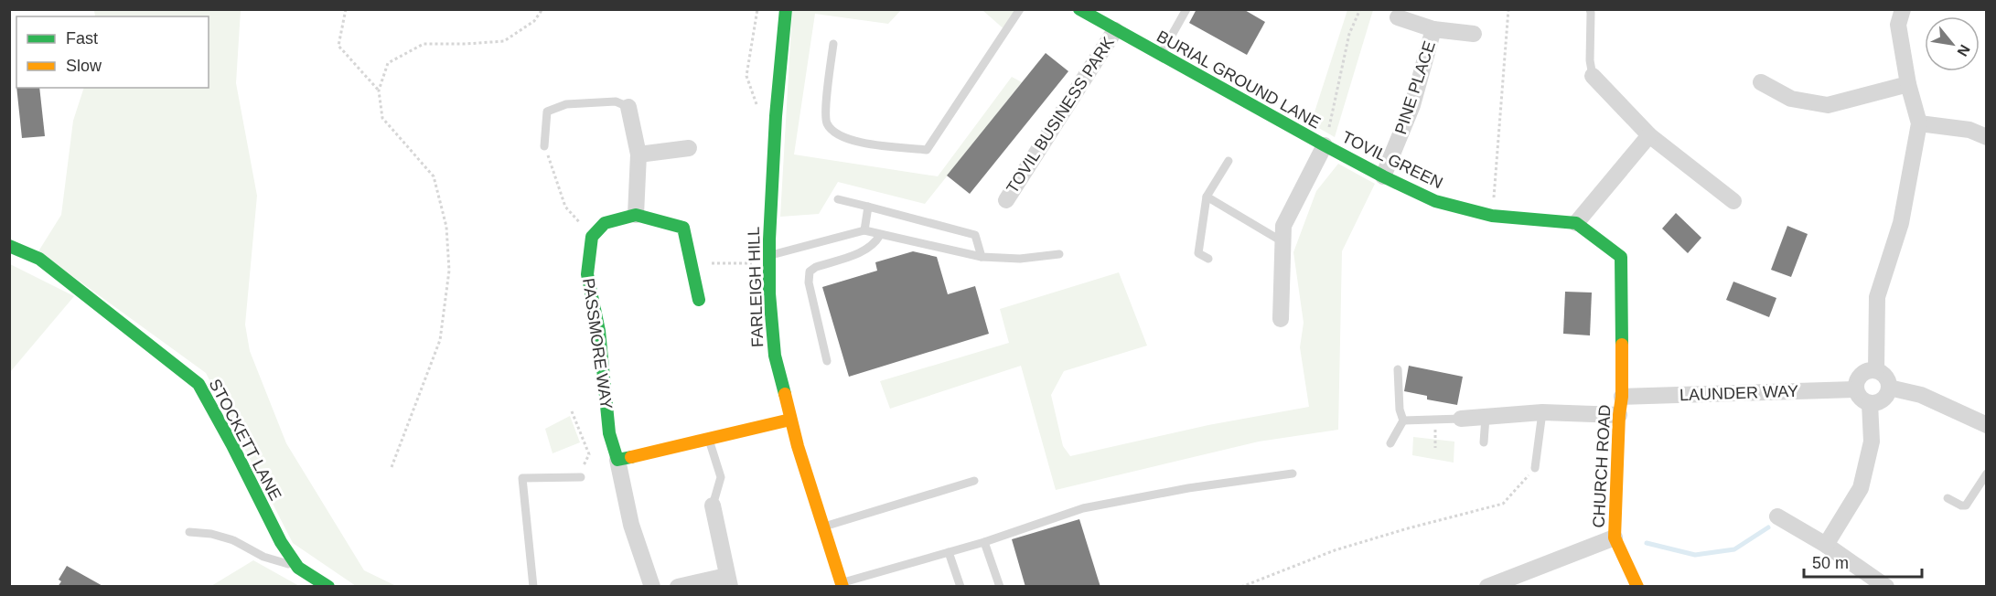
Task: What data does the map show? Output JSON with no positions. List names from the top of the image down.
{
  "streets": {
    "street": [
      "BURIAL GROUND LANE",
      "PINE PLACE",
      "TOVIL BUSINESS PARK",
      "TOVIL GREEN",
      "FARLEIGH HILL",
      "PASSMORE WAY",
      "LAUNDER WAY",
      "STOCKETT LANE",
      "CHURCH ROAD"
    ]
  },
  "crossings": [
    ["BURIAL GROUND LANE", "TOVIL BUSINESS PARK"],
    ["BURIAL GROUND LANE", "TOVIL GREEN"],
    ["PINE PLACE", "TOVIL GREEN"],
    ["LAUNDER WAY", "CHURCH ROAD"]
  ],
  "legend": ["Fast", "Slow"],
  "scale_bar": "50 m",
  "north": "bottom right"
}
